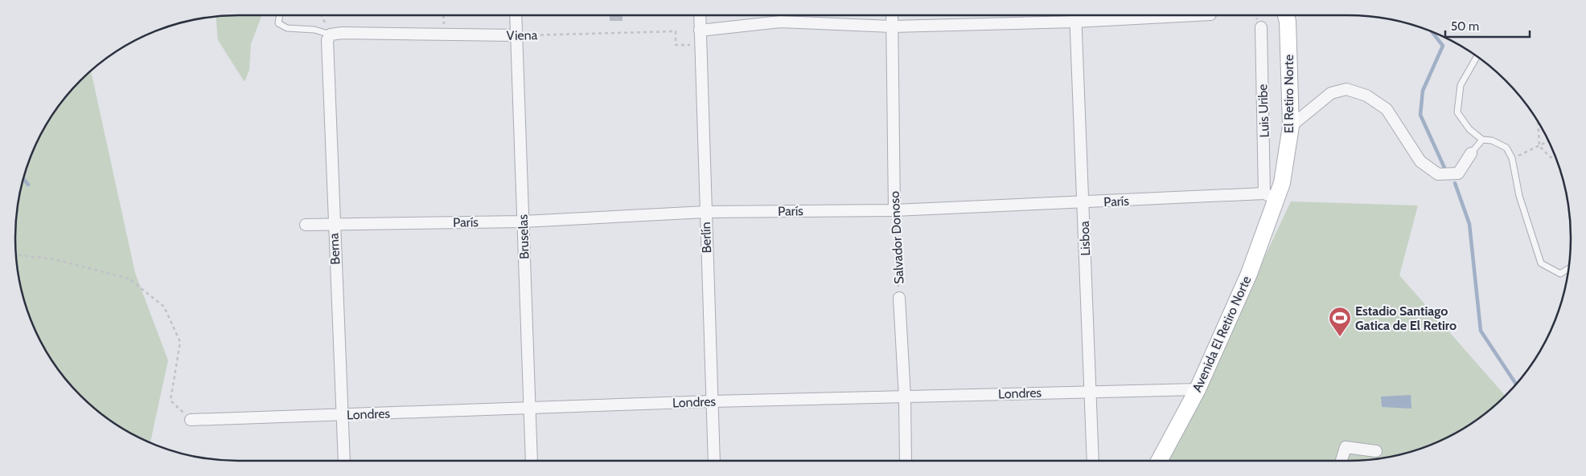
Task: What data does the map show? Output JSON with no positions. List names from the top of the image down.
{
  "streets": {
    "street": [
      "Viena",
      "El Retiro Norte",
      "Luis Uribe",
      "París",
      "Bruselas",
      "Berlín",
      "Salvador Donoso",
      "Lisboa",
      "Berna",
      "Avenida El Retiro Norte",
      "Londres"
    ]
  },
  "crossings": [
    ["Viena", "Bruselas"],
    ["Viena", "Berlín"],
    ["Viena", "Berna"],
    ["El Retiro Norte", "Luis Uribe"],
    ["El Retiro Norte", "París"],
    ["El Retiro Norte", "Avenida El Retiro Norte"],
    ["Luis Uribe", "París"],
    ["Luis Uribe", "Avenida El Retiro Norte"],
    ["París", "Bruselas"],
    ["París", "Berlín"],
    ["París", "Salvador Donoso"],
    ["París", "Lisboa"],
    ["París", "Berna"],
    ["París", "Avenida El Retiro Norte"],
    ["Bruselas", "Londres"],
    ["Berlín", "Londres"],
    ["Salvador Donoso", "Londres"],
    ["Lisboa", "Londres"],
    ["Berna", "Londres"],
    ["Avenida El Retiro Norte", "Londres"]
  ],
  "places": {
    "sports": ["Estadio Santiago Gatica de El Retiro"]
  },
  "scale_bar": "50 m"
}
